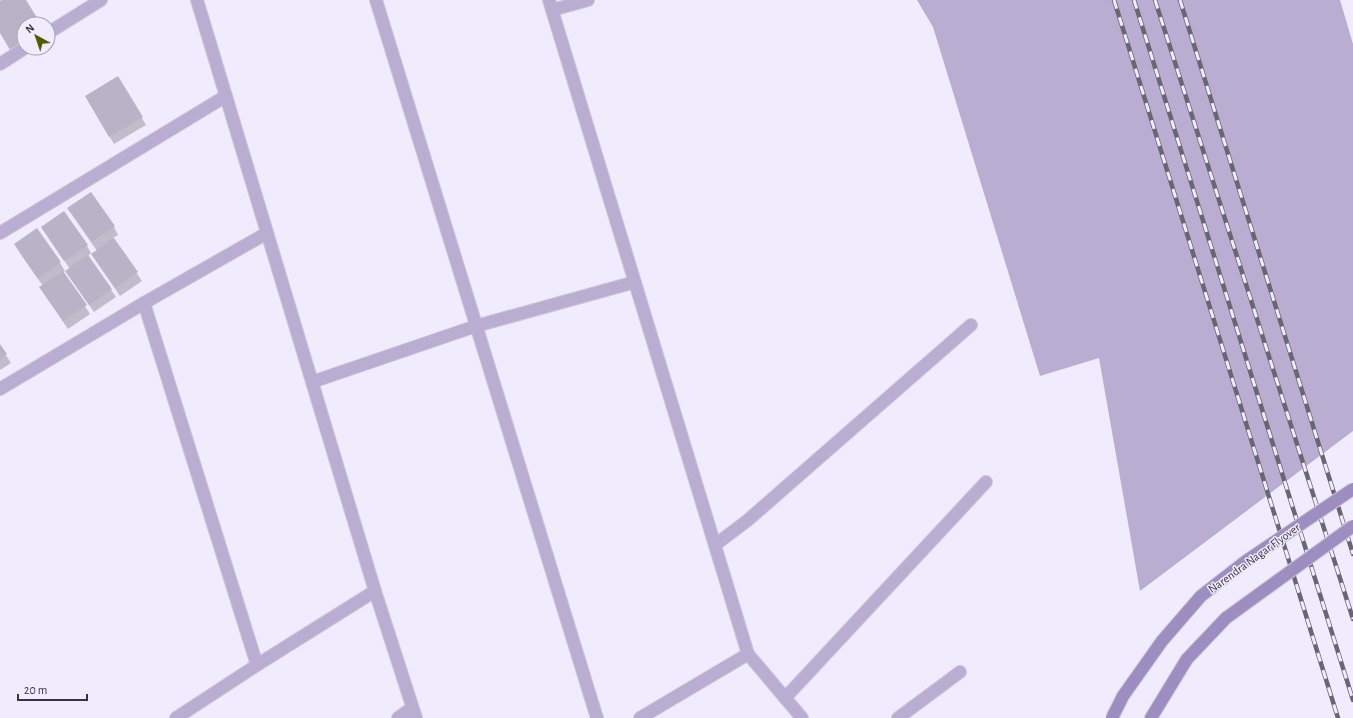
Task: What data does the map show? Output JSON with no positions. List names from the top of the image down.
{
  "streets": {
    "main road": ["Narendra Nagar Flyover"]
  },
  "scale_bar": "20 m",
  "north": "top left"
}
